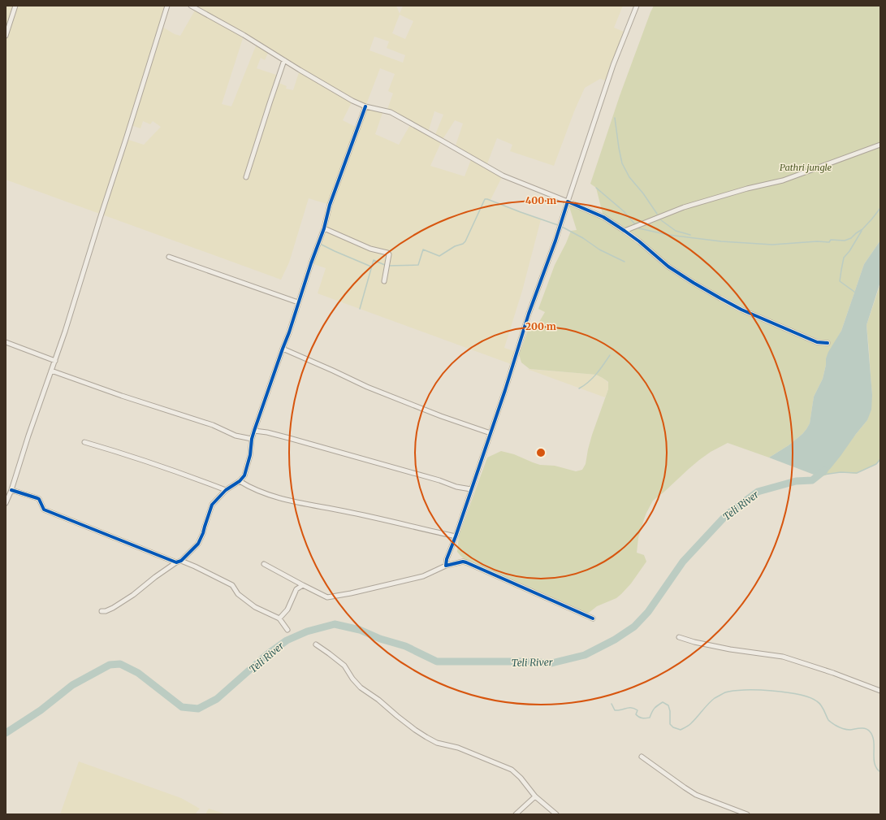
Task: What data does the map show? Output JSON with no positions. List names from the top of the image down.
{
  "water": ["Teli River"],
  "parks": ["Pathri jungle"],
  "rings": ["400 m", "200 m"]
}
